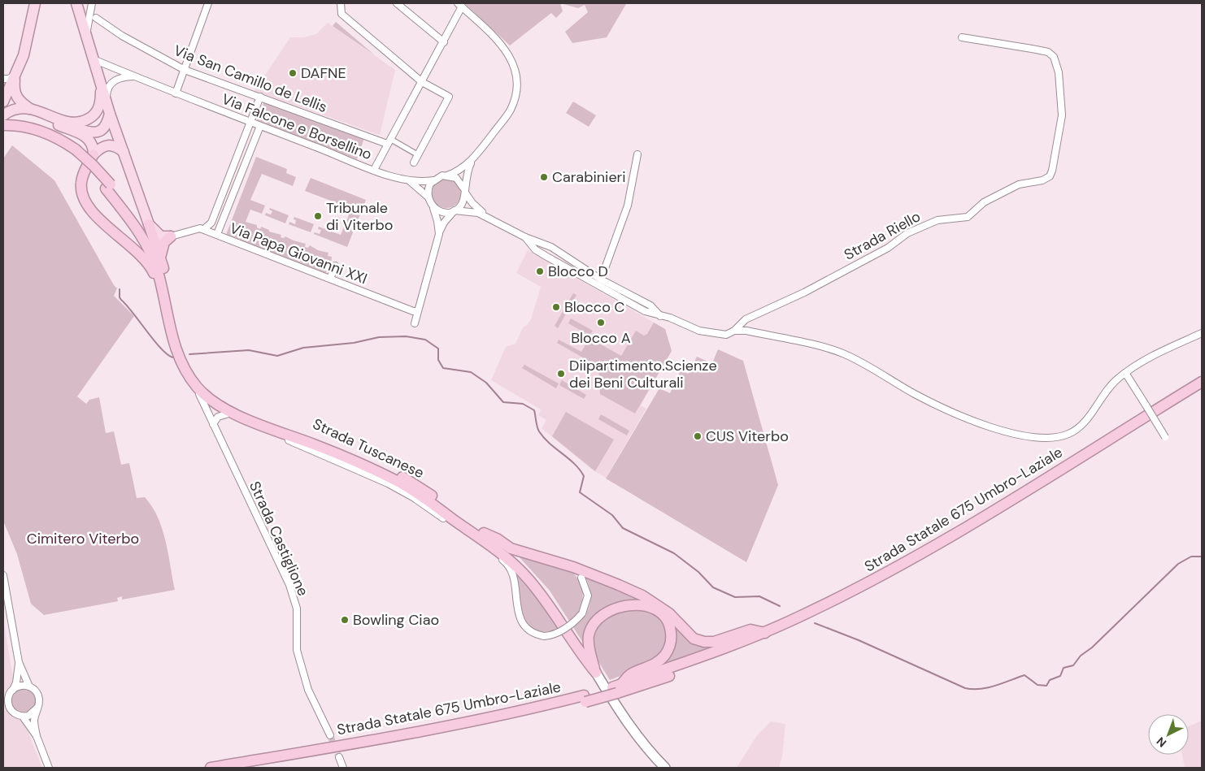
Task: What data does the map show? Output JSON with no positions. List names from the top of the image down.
{
  "streets": {
    "highway": ["Strada Tuscanese", "Strada Statale 675 Umbro-Laziale"],
    "street": [
      "Via San Camillo de Lellis",
      "Via Falcone e Borsellino",
      "Strada Riello",
      "Via Papa Giovanni XXI",
      "Strada Castiglione"
    ]
  },
  "crossings": [
    ["Strada Tuscanese", "Strada Castiglione"]
  ],
  "parks": ["Cimitero Viterbo"],
  "places": [
    "DAFNE",
    "Carabinieri",
    "Tribunale di Viterbo",
    "Blocco D",
    "Blocco C",
    "Blocco A",
    "Diipartimento.Scienze dei Beni Culturali",
    "CUS Viterbo",
    "Bowling Ciao"
  ],
  "north": "bottom left"
}
